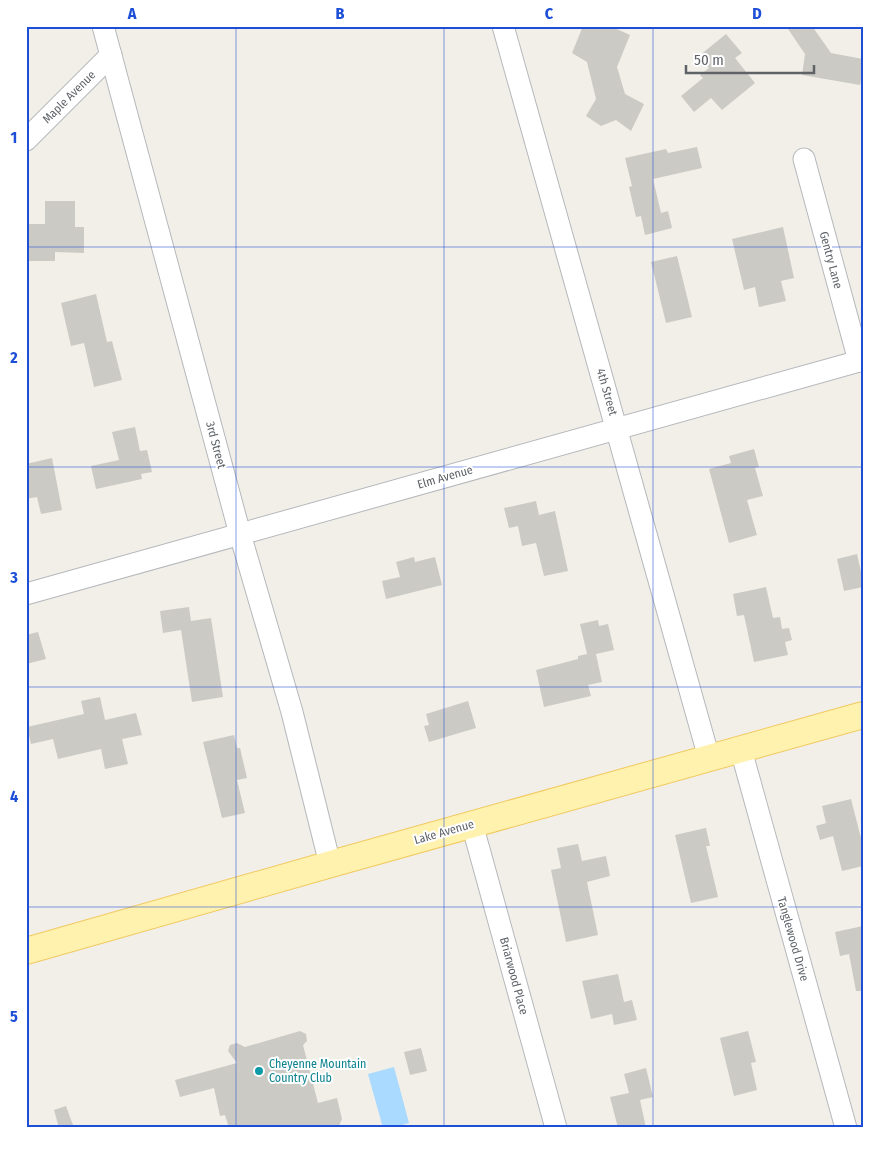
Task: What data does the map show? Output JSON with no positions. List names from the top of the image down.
{
  "streets": {
    "main road": ["Lake Avenue"],
    "street": [
      "Maple Avenue",
      "Gentry Lane",
      "4th Street",
      "3rd Street",
      "Elm Avenue",
      "Tanglewood Drive",
      "Briarwood Place"
    ]
  },
  "crossings": [
    ["Maple Avenue", "3rd Street"],
    ["Gentry Lane", "Elm Avenue"],
    ["4th Street", "Elm Avenue"],
    ["4th Street", "Lake Avenue"],
    ["3rd Street", "Elm Avenue"],
    ["3rd Street", "Lake Avenue"],
    ["Lake Avenue", "Tanglewood Drive"],
    ["Lake Avenue", "Briarwood Place"]
  ],
  "places": ["Cheyenne Mountain Country Club"],
  "scale_bar": "50 m",
  "grid": {
    "columns": [
      "A",
      "B",
      "C",
      "D"
    ],
    "rows": [
      "1",
      "2",
      "3",
      "4",
      "5"
    ]
  }
}
